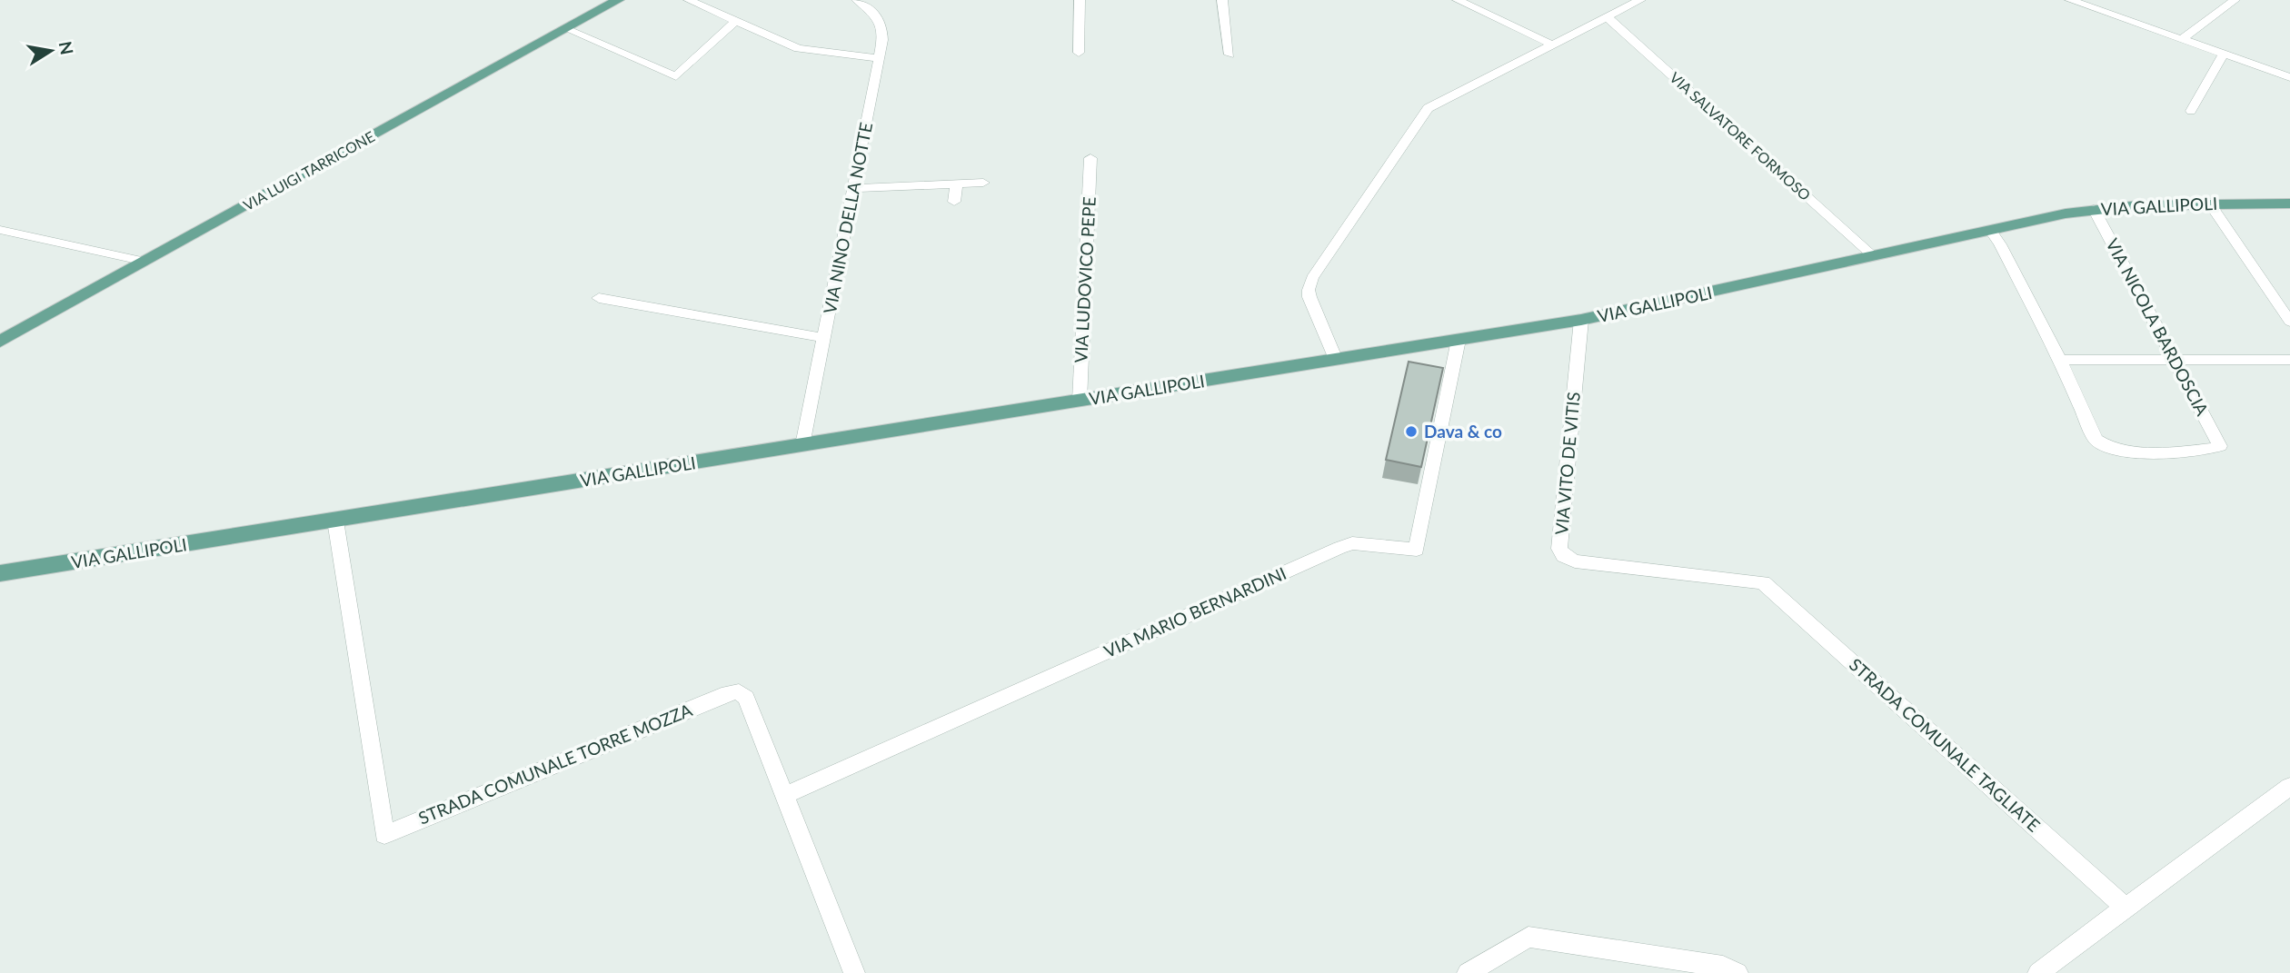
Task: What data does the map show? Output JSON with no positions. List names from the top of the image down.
{
  "streets": {
    "main road": ["VIA LUIGI TARRICONE", "VIA GALLIPOLI"],
    "street": [
      "VIA SALVATORE FORMOSO",
      "VIA NINO DELLA NOTTE",
      "VIA LUDOVICO PEPE",
      "VIA NICOLA BARDOSCIA",
      "VIA VITO DE VITIS",
      "VIA MARIO BERNARDINI",
      "STRADA COMUNALE TAGLIATE",
      "STRADA COMUNALE TORRE MOZZA"
    ]
  },
  "crossings": [
    ["VIA SALVATORE FORMOSO", "VIA GALLIPOLI"],
    ["VIA GALLIPOLI", "VIA NINO DELLA NOTTE"],
    ["VIA GALLIPOLI", "VIA LUDOVICO PEPE"],
    ["VIA GALLIPOLI", "VIA NICOLA BARDOSCIA"],
    ["VIA GALLIPOLI", "VIA VITO DE VITIS"],
    ["VIA GALLIPOLI", "VIA MARIO BERNARDINI"],
    ["VIA GALLIPOLI", "STRADA COMUNALE TORRE MOZZA"],
    ["VIA VITO DE VITIS", "STRADA COMUNALE TAGLIATE"],
    ["VIA MARIO BERNARDINI", "STRADA COMUNALE TORRE MOZZA"]
  ],
  "places": ["Dava & co"],
  "north": "right"
}
